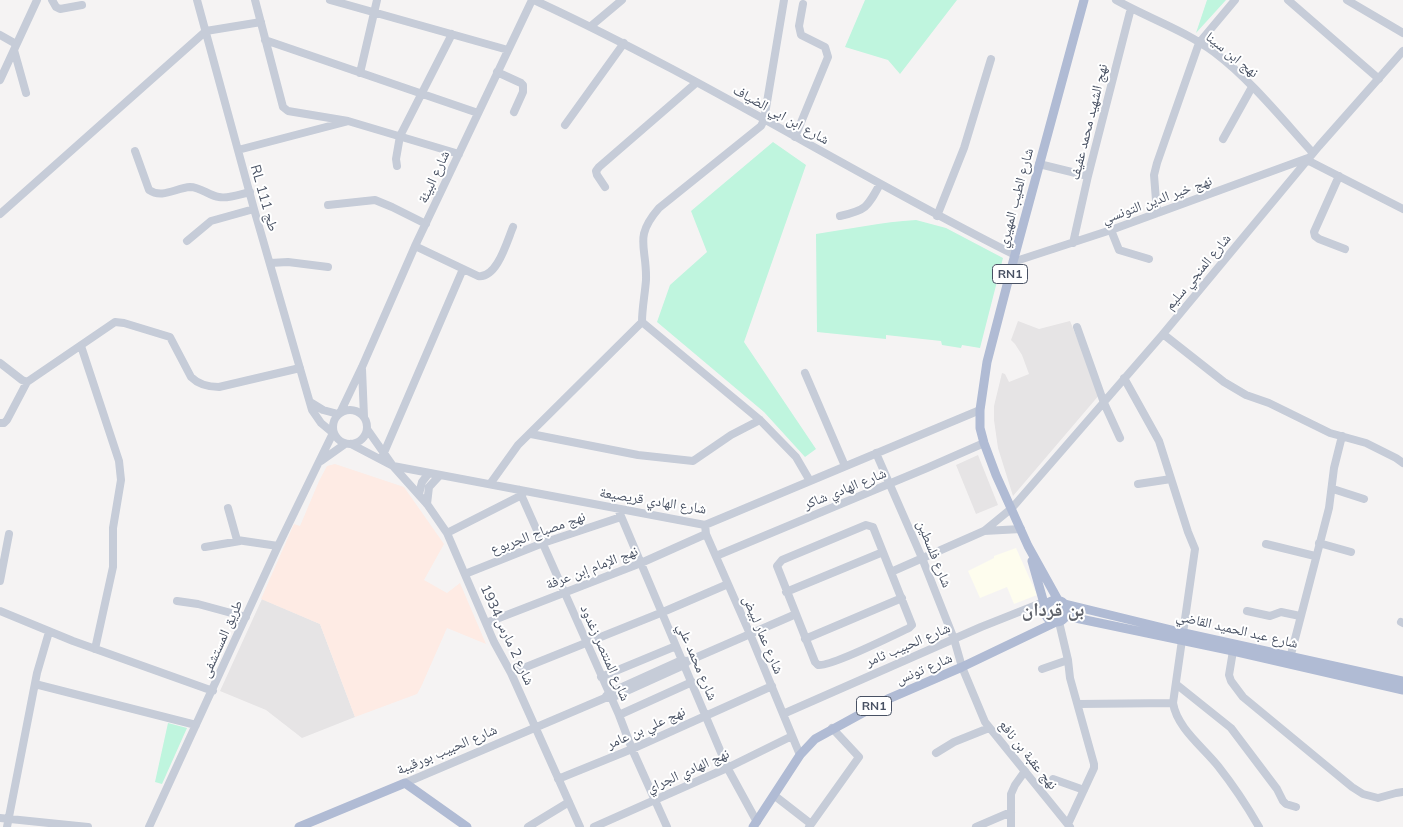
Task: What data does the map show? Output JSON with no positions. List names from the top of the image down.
{
  "streets": {
    "main road": [
      "شارع الطيب المهيري",
      "RN1",
      "شارع عبد الحميد القاضي",
      "شارع تونس",
      "شارع الحبيب بورقيبة"
    ],
    "street": [
      "نهج ابن سينا",
      "شارع ابن ابي الضياف",
      "نهج الشهيد محمد عفيف",
      "شارع البيئة",
      "RL طج 111",
      "نهج خير الدين التونسي",
      "شارع المنجي سليم",
      "شارع الهادي شاكر",
      "شارع الهادي قريصيعة",
      "نهج مصباح الجربوع",
      "شارع فلسطين",
      "نهج الإمام إبن عرفة",
      "شارع 2 مارس 1934",
      "شارع عمار لبيض",
      "طريق المستشفى",
      "شارع الحبيب ثامر",
      "شارع المنتصر زغدود",
      "شارع محمد علي",
      "نهج علي بن عامر",
      "نهج عقبة بن نافع",
      "نهج الهادي الجراي"
    ]
  },
  "crossings": [
    ["نهج ابن سينا", "نهج الشهيد محمد عفيف"],
    ["نهج ابن سينا", "نهج خير الدين التونسي"],
    ["نهج ابن سينا", "شارع المنجي سليم"],
    ["شارع ابن ابي الضياف", "شارع البيئة"],
    ["شارع ابن ابي الضياف", "شارع الطيب المهيري"],
    ["شارع ابن ابي الضياف", "نهج خير الدين التونسي"],
    ["نهج الشهيد محمد عفيف", "نهج خير الدين التونسي"],
    ["شارع البيئة", "RL طج 111"],
    ["شارع البيئة", "طريق المستشفى"],
    ["RL طج 111", "طريق المستشفى"],
    ["شارع الطيب المهيري", "نهج خير الدين التونسي"],
    ["شارع الطيب المهيري", "شارع المنجي سليم"],
    ["شارع الطيب المهيري", "RN1"],
    ["شارع الطيب المهيري", "شارع الهادي شاكر"],
    ["شارع الطيب المهيري", "شارع الهادي قريصيعة"],
    ["نهج خير الدين التونسي", "شارع المنجي سليم"],
    ["RN1", "شارع عبد الحميد القاضي"],
    ["RN1", "شارع الحبيب ثامر"],
    ["RN1", "شارع تونس"],
    ["شارع الهادي شاكر", "شارع فلسطين"],
    ["شارع الهادي شاكر", "شارع عمار لبيض"],
    ["شارع الهادي قريصيعة", "شارع فلسطين"],
    ["شارع الهادي قريصيعة", "شارع 2 مارس 1934"],
    ["شارع الهادي قريصيعة", "شارع عمار لبيض"],
    ["شارع الهادي قريصيعة", "شارع المنتصر زغدود"],
    ["شارع الهادي قريصيعة", "شارع محمد علي"],
    ["نهج مصباح الجربوع", "شارع 2 مارس 1934"],
    ["نهج مصباح الجربوع", "شارع المنتصر زغدود"],
    ["نهج مصباح الجربوع", "شارع محمد علي"],
    ["شارع فلسطين", "شارع الحبيب ثامر"],
    ["شارع فلسطين", "شارع تونس"],
    ["شارع فلسطين", "نهج عقبة بن نافع"],
    ["نهج الإمام إبن عرفة", "شارع 2 مارس 1934"],
    ["نهج الإمام إبن عرفة", "شارع عمار لبيض"],
    ["نهج الإمام إبن عرفة", "شارع المنتصر زغدود"],
    ["نهج الإمام إبن عرفة", "شارع محمد علي"],
    ["شارع عبد الحميد القاضي", "شارع الحبيب ثامر"],
    ["شارع 2 مارس 1934", "نهج علي بن عامر"],
    ["شارع 2 مارس 1934", "شارع الحبيب بورقيبة"],
    ["شارع عمار لبيض", "شارع الحبيب ثامر"],
    ["شارع عمار لبيض", "شارع تونس"],
    ["شارع عمار لبيض", "نهج علي بن عامر"],
    ["شارع عمار لبيض", "شارع الحبيب بورقيبة"],
    ["شارع عمار لبيض", "نهج الهادي الجراي"],
    ["شارع المنتصر زغدود", "نهج علي بن عامر"],
    ["شارع المنتصر زغدود", "شارع الحبيب بورقيبة"],
    ["شارع المنتصر زغدود", "نهج الهادي الجراي"],
    ["شارع محمد علي", "شارع تونس"],
    ["شارع محمد علي", "نهج علي بن عامر"],
    ["شارع محمد علي", "شارع الحبيب بورقيبة"],
    ["شارع محمد علي", "نهج الهادي الجراي"],
    ["شارع تونس", "نهج عقبة بن نافع"]
  ],
  "districts": ["بن قردان"]
}
